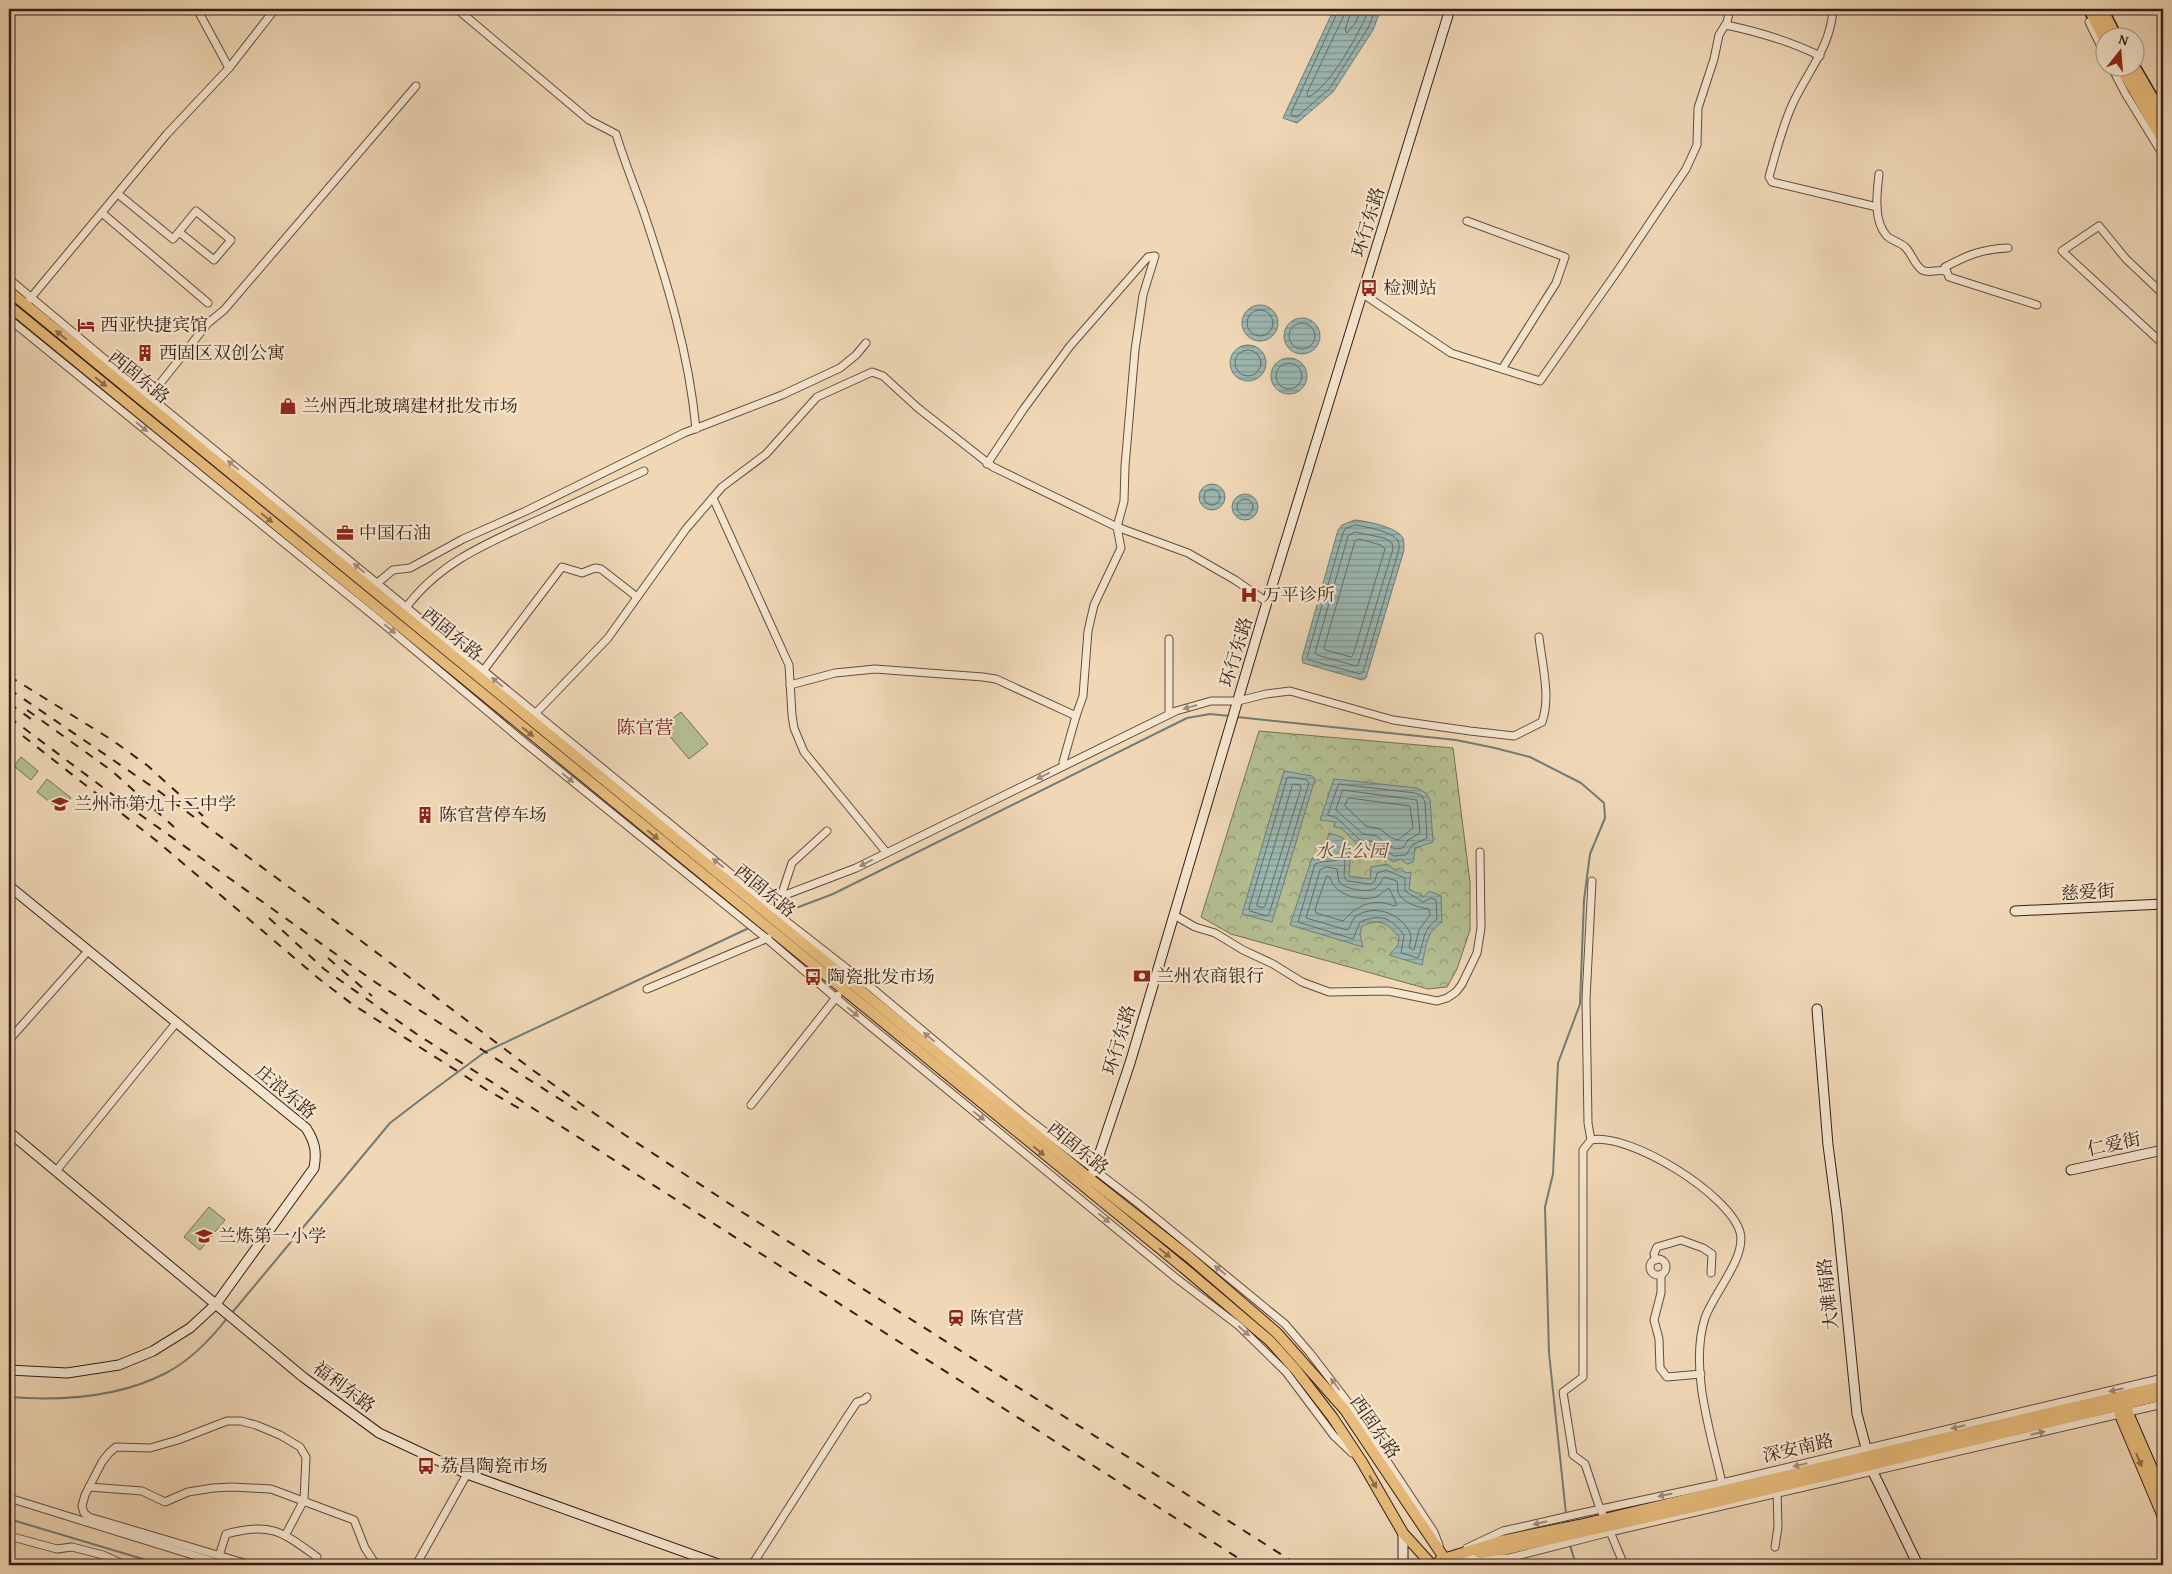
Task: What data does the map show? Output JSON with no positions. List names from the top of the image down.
{
  "streets": {
    "main road": ["西固东路", "深安南路"],
    "street": [
      "环行东路",
      "慈爱街",
      "庄浪东路",
      "仁爱街",
      "大滩南路",
      "福利东路"
    ]
  },
  "crossings": [
    ["环行东路", "西固东路"],
    ["西固东路", "深安南路"],
    ["庄浪东路", "福利东路"],
    ["大滩南路", "深安南路"]
  ],
  "one_way": ["深安南路"],
  "districts": ["陈官营"],
  "parks": ["水上公园"],
  "places": {
    "bus stop": ["检测站", "陶瓷批发市场", "荔昌陶瓷市场"],
    "hotel": ["西亚快捷宾馆"],
    "building": ["西固区双创公寓", "陈官营停车场"],
    "shop": ["兰州西北玻璃建材批发市场"],
    "office": ["中国石油"],
    "hospital": ["万平诊所"],
    "school or university": ["兰州市第九十二中学", "兰炼第一小学"],
    "bank": ["兰州农商银行"],
    "station": ["陈官营"]
  },
  "north": "top"
}
